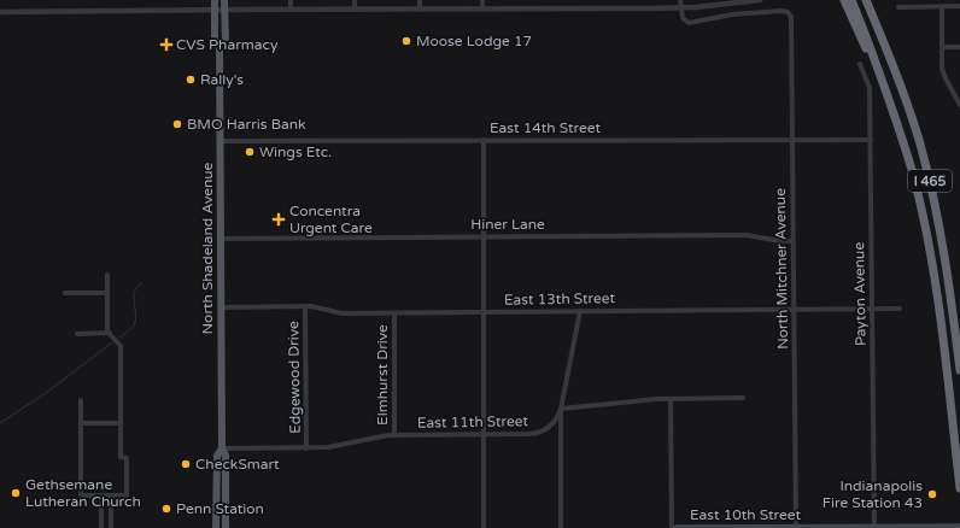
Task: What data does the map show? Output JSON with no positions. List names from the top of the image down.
{
  "streets": {
    "highway": ["I 465"],
    "main road": ["North Shadeland Avenue", "East 10th Street"],
    "street": [
      "East 14th Street",
      "Hiner Lane",
      "North Mitchner Avenue",
      "Payton Avenue",
      "East 13th Street",
      "Elmhurst Drive",
      "Edgewood Drive",
      "East 11th Street"
    ]
  },
  "crossings": [
    ["East 14th Street", "North Shadeland Avenue"],
    ["East 14th Street", "North Mitchner Avenue"],
    ["East 14th Street", "Payton Avenue"],
    ["Hiner Lane", "North Shadeland Avenue"],
    ["Hiner Lane", "North Mitchner Avenue"],
    ["North Shadeland Avenue", "East 13th Street"],
    ["North Shadeland Avenue", "East 11th Street"],
    ["North Mitchner Avenue", "East 13th Street"],
    ["North Mitchner Avenue", "East 10th Street"],
    ["Payton Avenue", "East 13th Street"],
    ["Payton Avenue", "East 10th Street"],
    ["East 13th Street", "Elmhurst Drive"],
    ["East 13th Street", "Edgewood Drive"],
    ["Elmhurst Drive", "East 11th Street"],
    ["Edgewood Drive", "East 11th Street"]
  ],
  "places": {
    "other": [
      "Moose Lodge 17",
      "Rally's",
      "BMO Harris Bank",
      "Wings Etc.",
      "CheckSmart",
      "Gethsemane Lutheran Church",
      "Indianapolis Fire Station 43",
      "Penn Station"
    ],
    "health": ["CVS Pharmacy", "Concentra Urgent Care"]
  }
}
